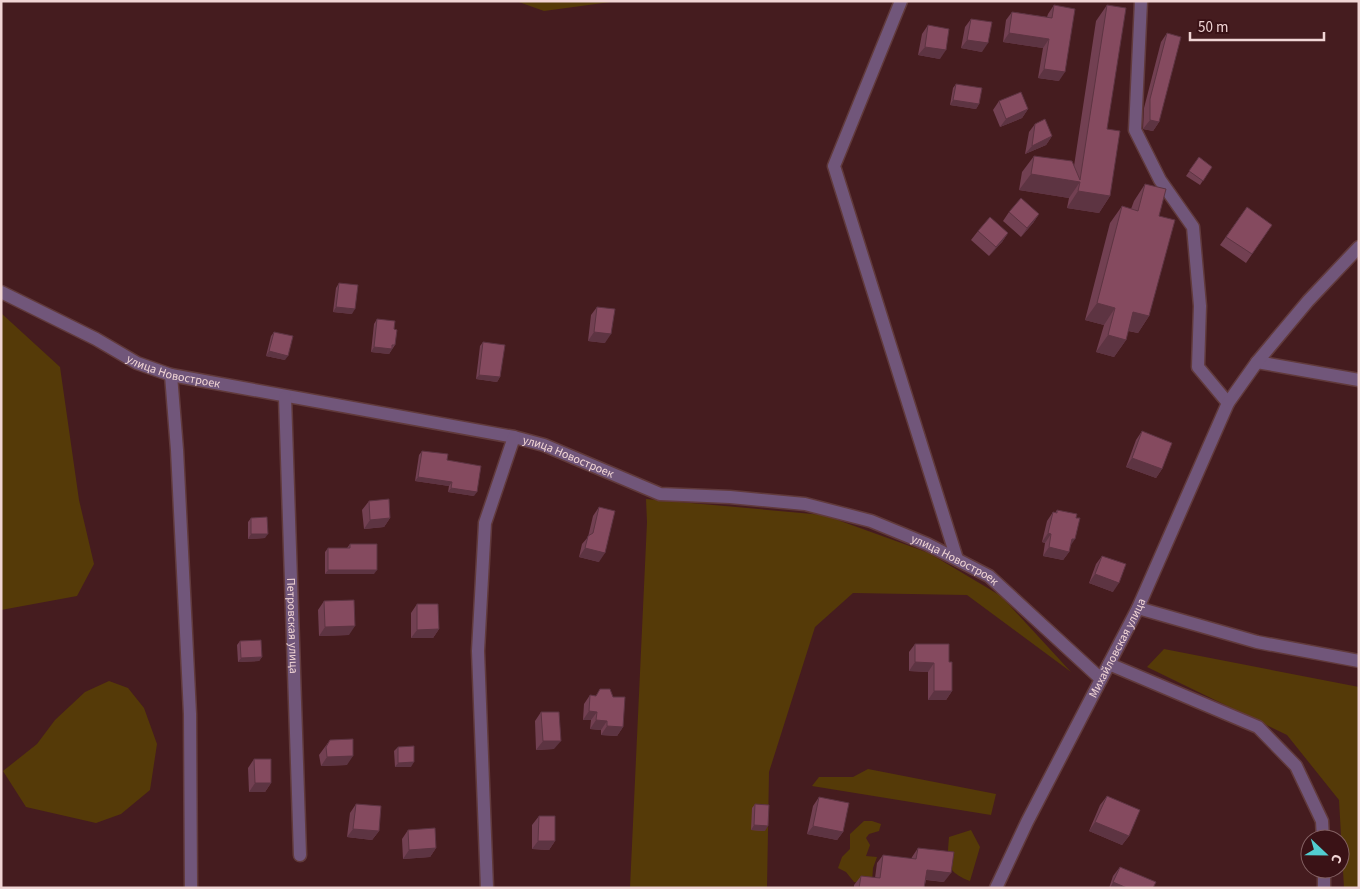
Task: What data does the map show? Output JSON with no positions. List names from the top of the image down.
{
  "streets": {
    "street": ["улица Новостроек", "Петровская улица", "Михайловская улица"]
  },
  "crossings": [
    ["улица Новостроек", "Петровская улица"],
    ["улица Новостроек", "Михайловская улица"]
  ],
  "scale_bar": "50 m",
  "north": "right"
}
